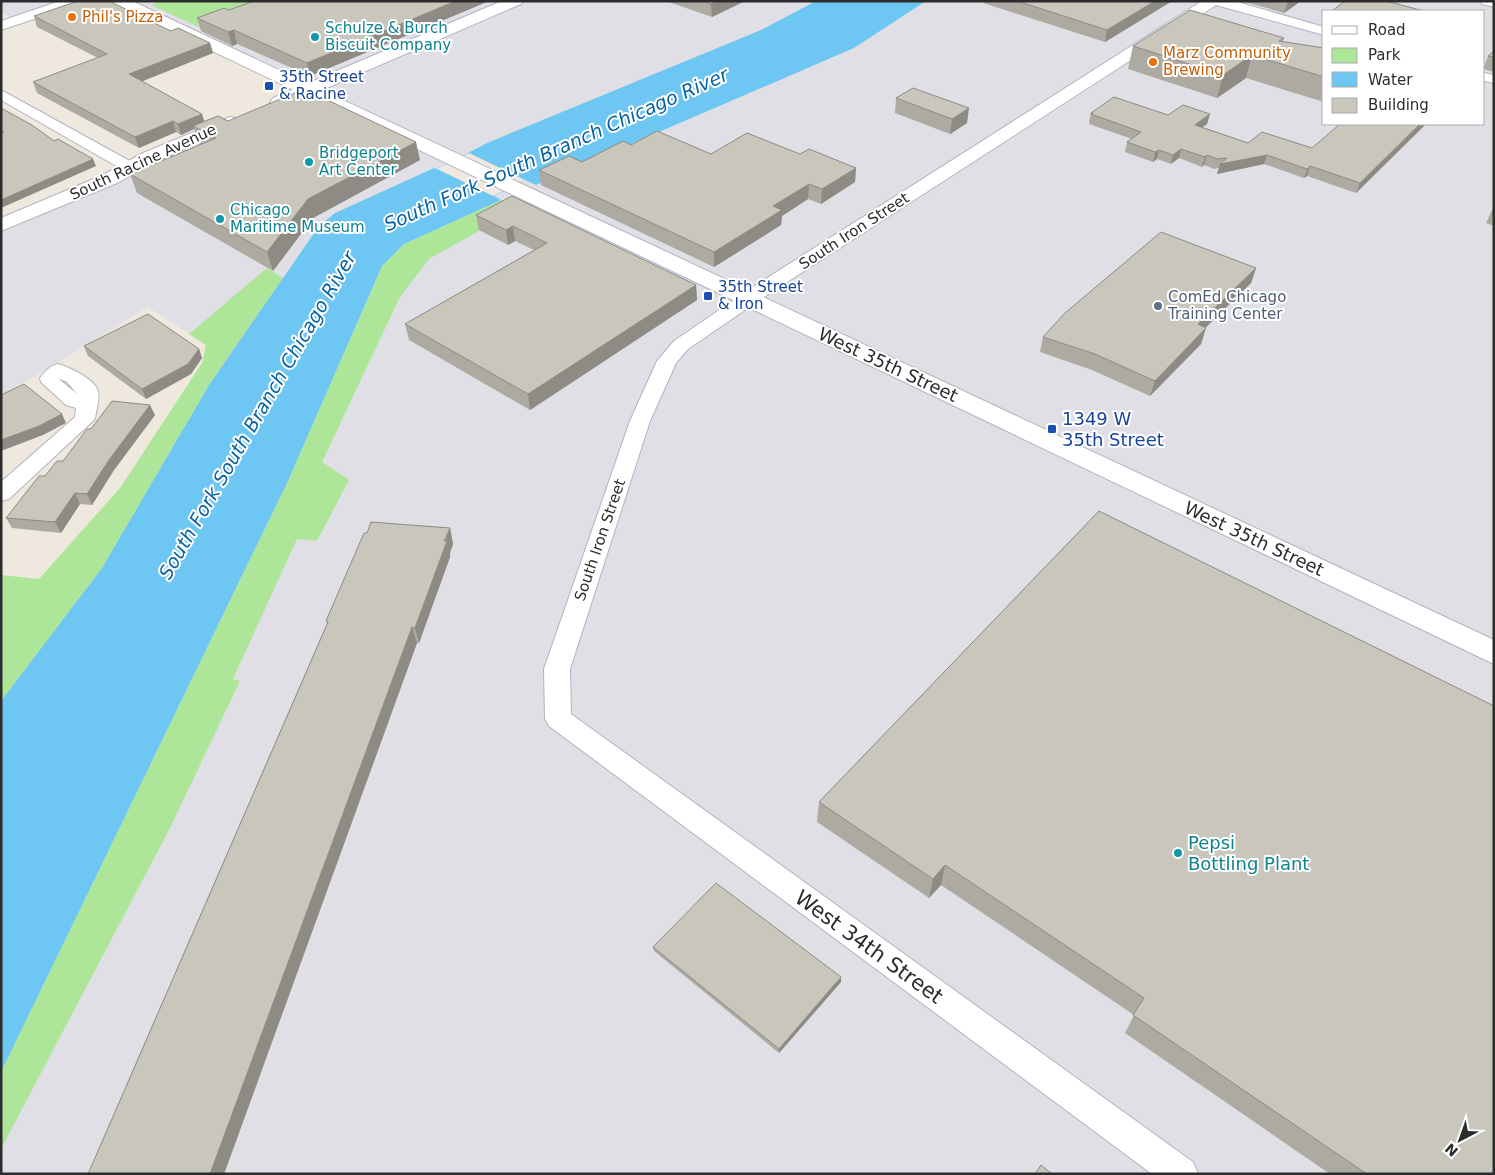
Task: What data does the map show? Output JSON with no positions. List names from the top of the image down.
{
  "streets": {
    "main road": ["South Racine Avenue", "West 35th Street"],
    "street": ["South Iron Street", "West 34th Street"]
  },
  "crossings": [
    ["South Racine Avenue", "West 35th Street"],
    ["South Iron Street", "West 35th Street"],
    ["South Iron Street", "West 34th Street"]
  ],
  "water": ["South Fork South Branch Chicago River"],
  "places": {
    "other": [
      "Phil's Pizza",
      "Schulze & Burch Biscuit Company",
      "Marz Community Brewing",
      "Bridgeport Art Center",
      "Chicago Maritime Museum",
      "ComEd Chicago Training Center",
      "Pepsi Bottling Plant"
    ],
    "transit": ["35th Street & Racine", "35th Street & Iron", "1349 W 35th Street"]
  },
  "legend": [
    "Road",
    "Park",
    "Water",
    "Building"
  ],
  "north": "bottom left"
}
